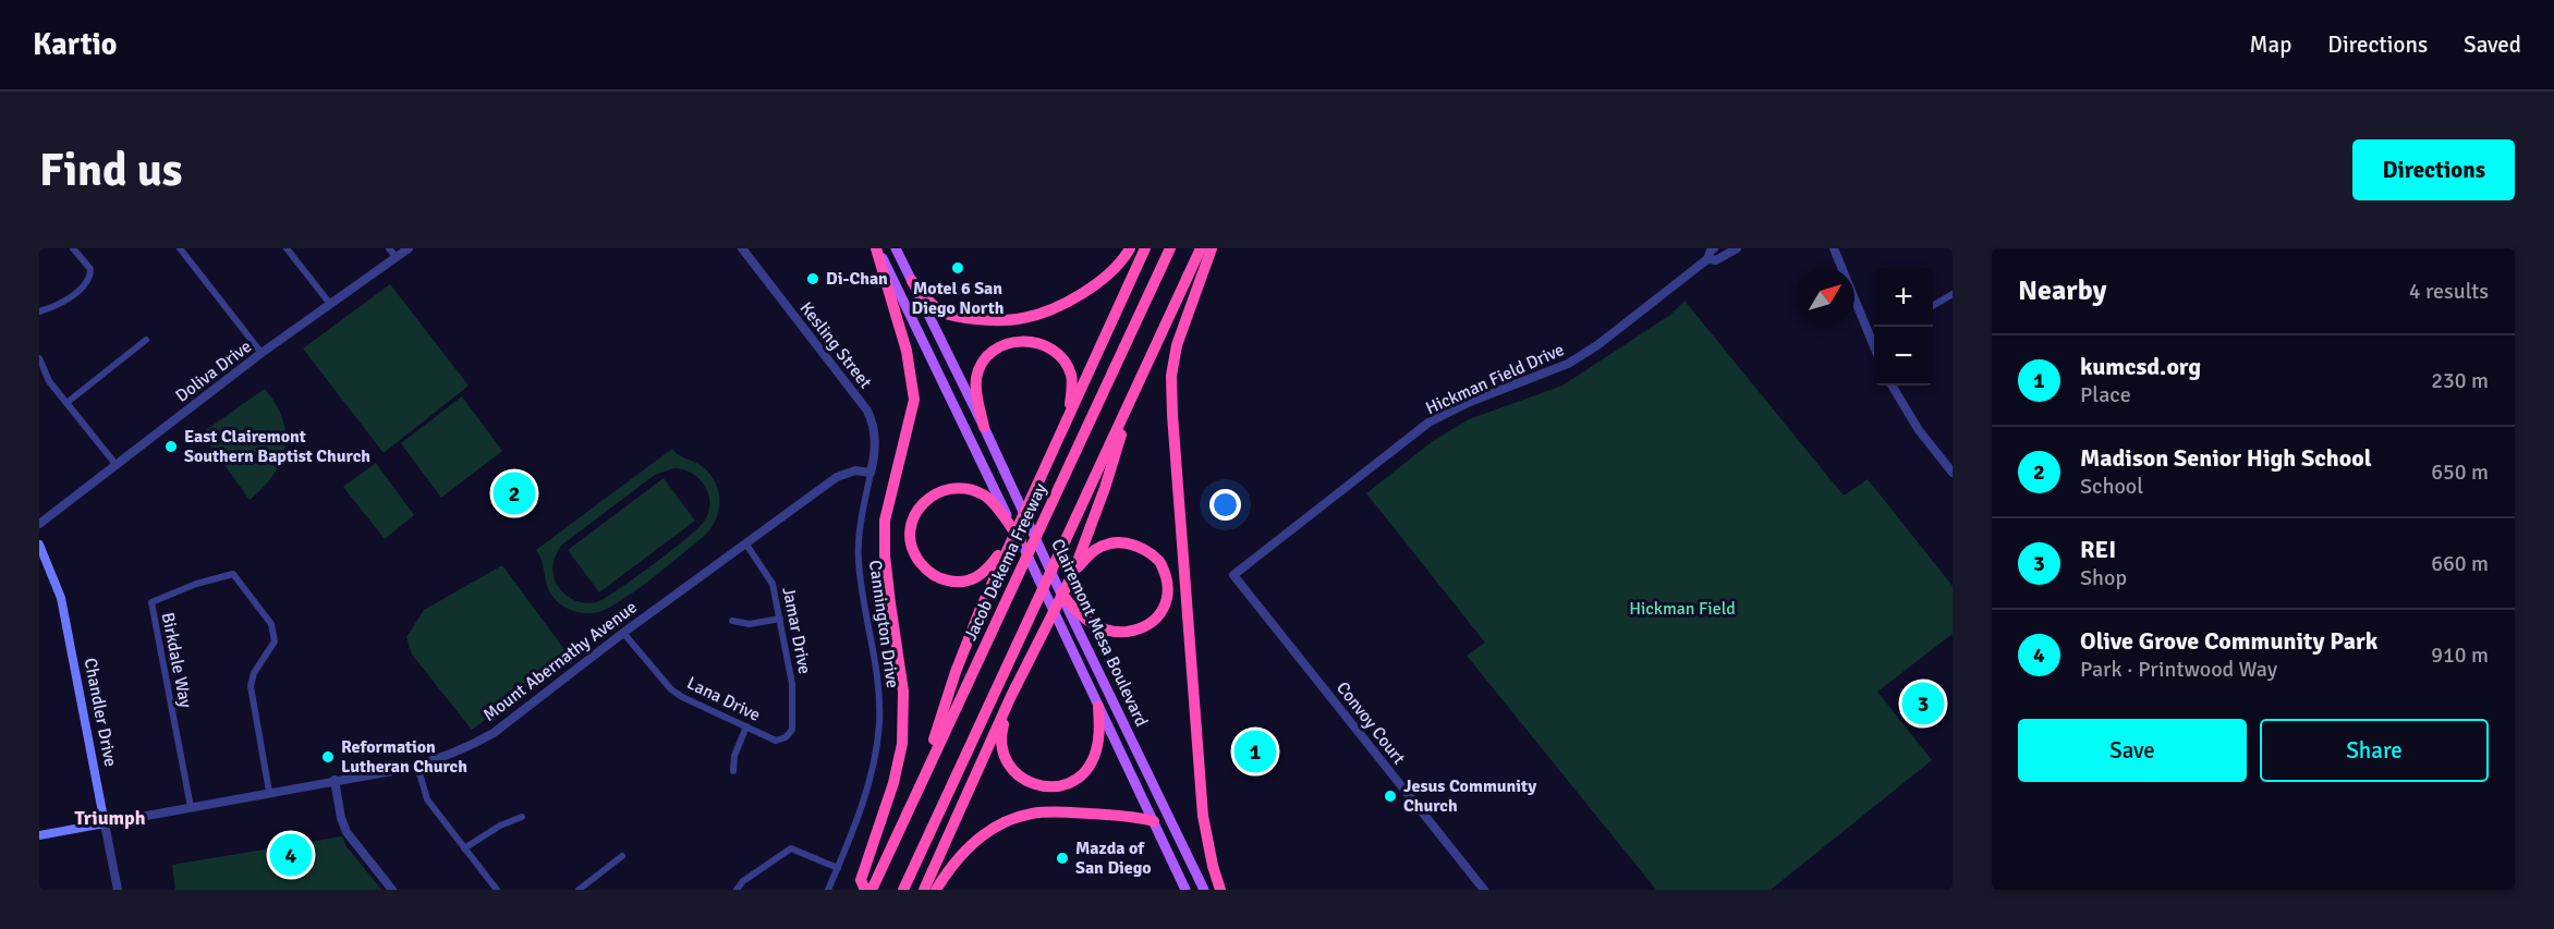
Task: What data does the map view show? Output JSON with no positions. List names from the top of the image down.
{
  "streets": {
    "highway": ["Jacob Dekema Freeway"],
    "main road": ["Clairemont Mesa Boulevard", "Mount Abernathy Avenue", "Chandler Drive"],
    "street": [
      "Kesling Street",
      "Doliva Drive",
      "Hickman Field Drive",
      "Cannington Drive",
      "Jamar Drive",
      "Birkdale Way",
      "Lana Drive",
      "Convoy Court"
    ]
  },
  "crossings": [
    ["Kesling Street", "Cannington Drive"],
    ["Kesling Street", "Mount Abernathy Avenue"],
    ["Hickman Field Drive", "Convoy Court"],
    ["Cannington Drive", "Mount Abernathy Avenue"],
    ["Jamar Drive", "Mount Abernathy Avenue"],
    ["Jamar Drive", "Lana Drive"],
    ["Birkdale Way", "Mount Abernathy Avenue"],
    ["Mount Abernathy Avenue", "Lana Drive"],
    ["Mount Abernathy Avenue", "Chandler Drive"]
  ],
  "districts": ["Triumph"],
  "parks": ["Hickman Field"],
  "places": [
    "Motel 6 San Diego North",
    "Di-Chan",
    "East Clairemont Southern Baptist Church",
    "Reformation Lutheran Church",
    "Jesus Community Church",
    "Mazda of San Diego"
  ],
  "north": "top right",
  "page": {
    "header": "Kartio",
    "nav": ["Map", "Directions", "Saved"],
    "buttons": [
      "Directions",
      ["Save", "Share"]
    ],
    "title": "Find us",
    "heading": ["Nearby", "4 results"],
    "map_buttons": ["+", "−"],
    "list": [
      {
        "mark": "1",
        "name": "kumcsd.org",
        "note": "Place",
        "value": "230 m"
      },
      {
        "mark": "2",
        "name": "Madison Senior High School",
        "note": "School",
        "value": "650 m"
      },
      {
        "mark": "3",
        "name": "REI",
        "note": "Shop",
        "value": "660 m"
      },
      {
        "mark": "4",
        "name": "Olive Grove Community Park",
        "note": "Park · Printwood Way",
        "value": "910 m"
      }
    ],
    "pins": [
      "2",
      "3",
      "1",
      "4"
    ]
  }
}
